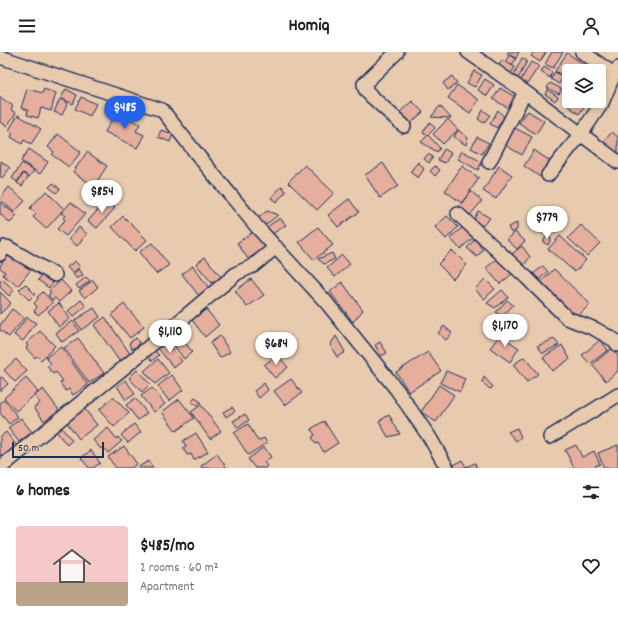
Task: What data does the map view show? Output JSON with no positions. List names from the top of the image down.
{
  "scale_bar": "50 m",
  "page": {
    "header": "Homiq",
    "price": [
      "$485",
      "$854",
      "$779",
      "$1,170",
      "$1,110",
      "$684"
    ],
    "scale": "50 m",
    "heading": "6 homes",
    "list": [
      {
        "name": "$485/mo",
        "note": "2 rooms · 60 m² · Apartment"
      }
    ]
  }
}
